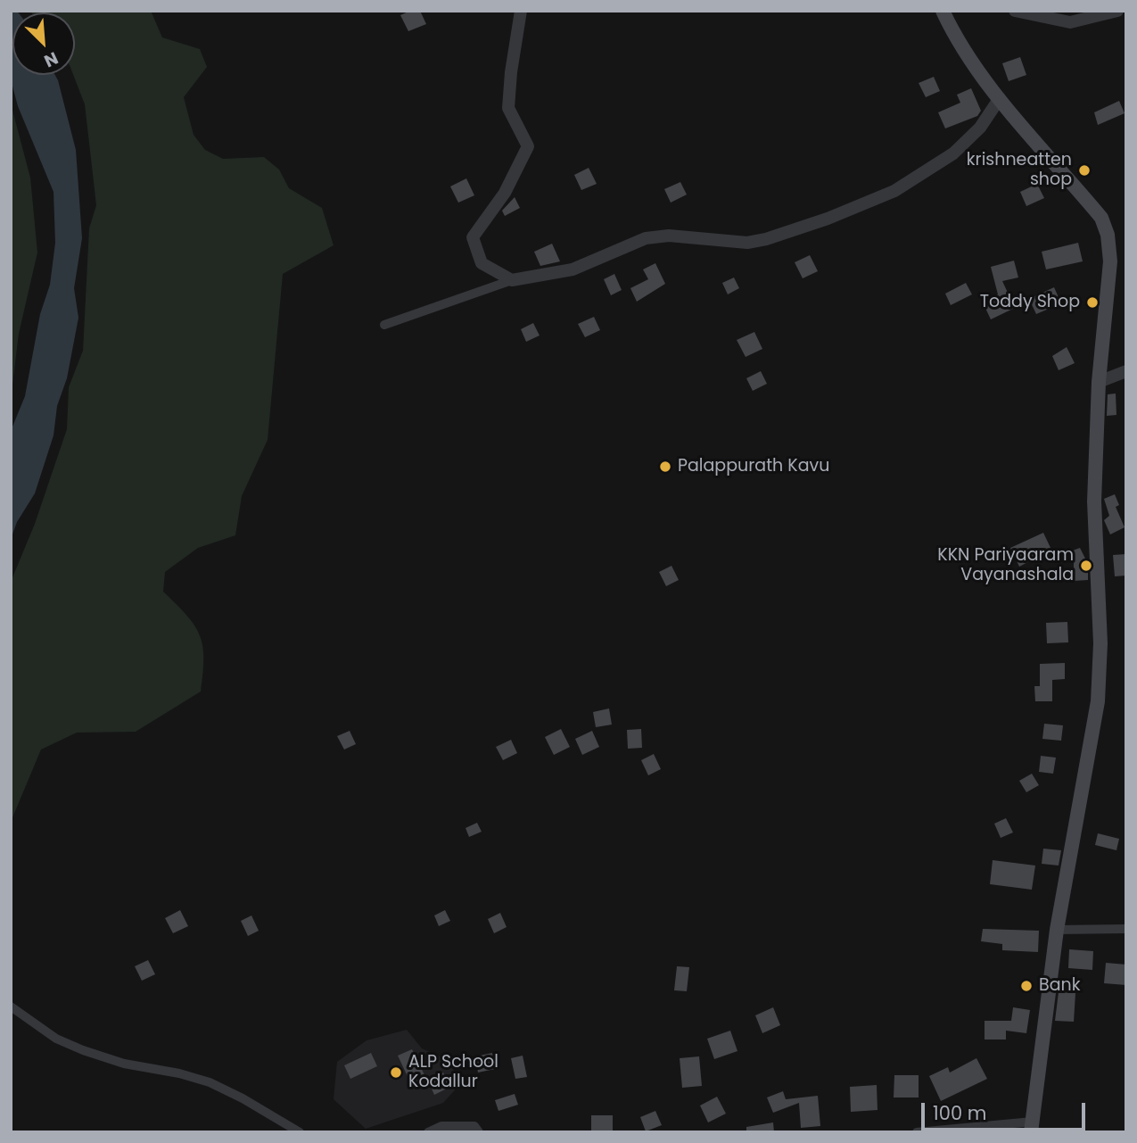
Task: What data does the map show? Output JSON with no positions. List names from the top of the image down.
{
  "places": [
    "krishneatten shop",
    "Toddy Shop",
    "Palappurath Kavu",
    "KKN Pariyaaram Vayanashala",
    "Bank",
    "ALP School Kodallur"
  ],
  "scale_bar": "100 m",
  "north": "bottom right"
}
